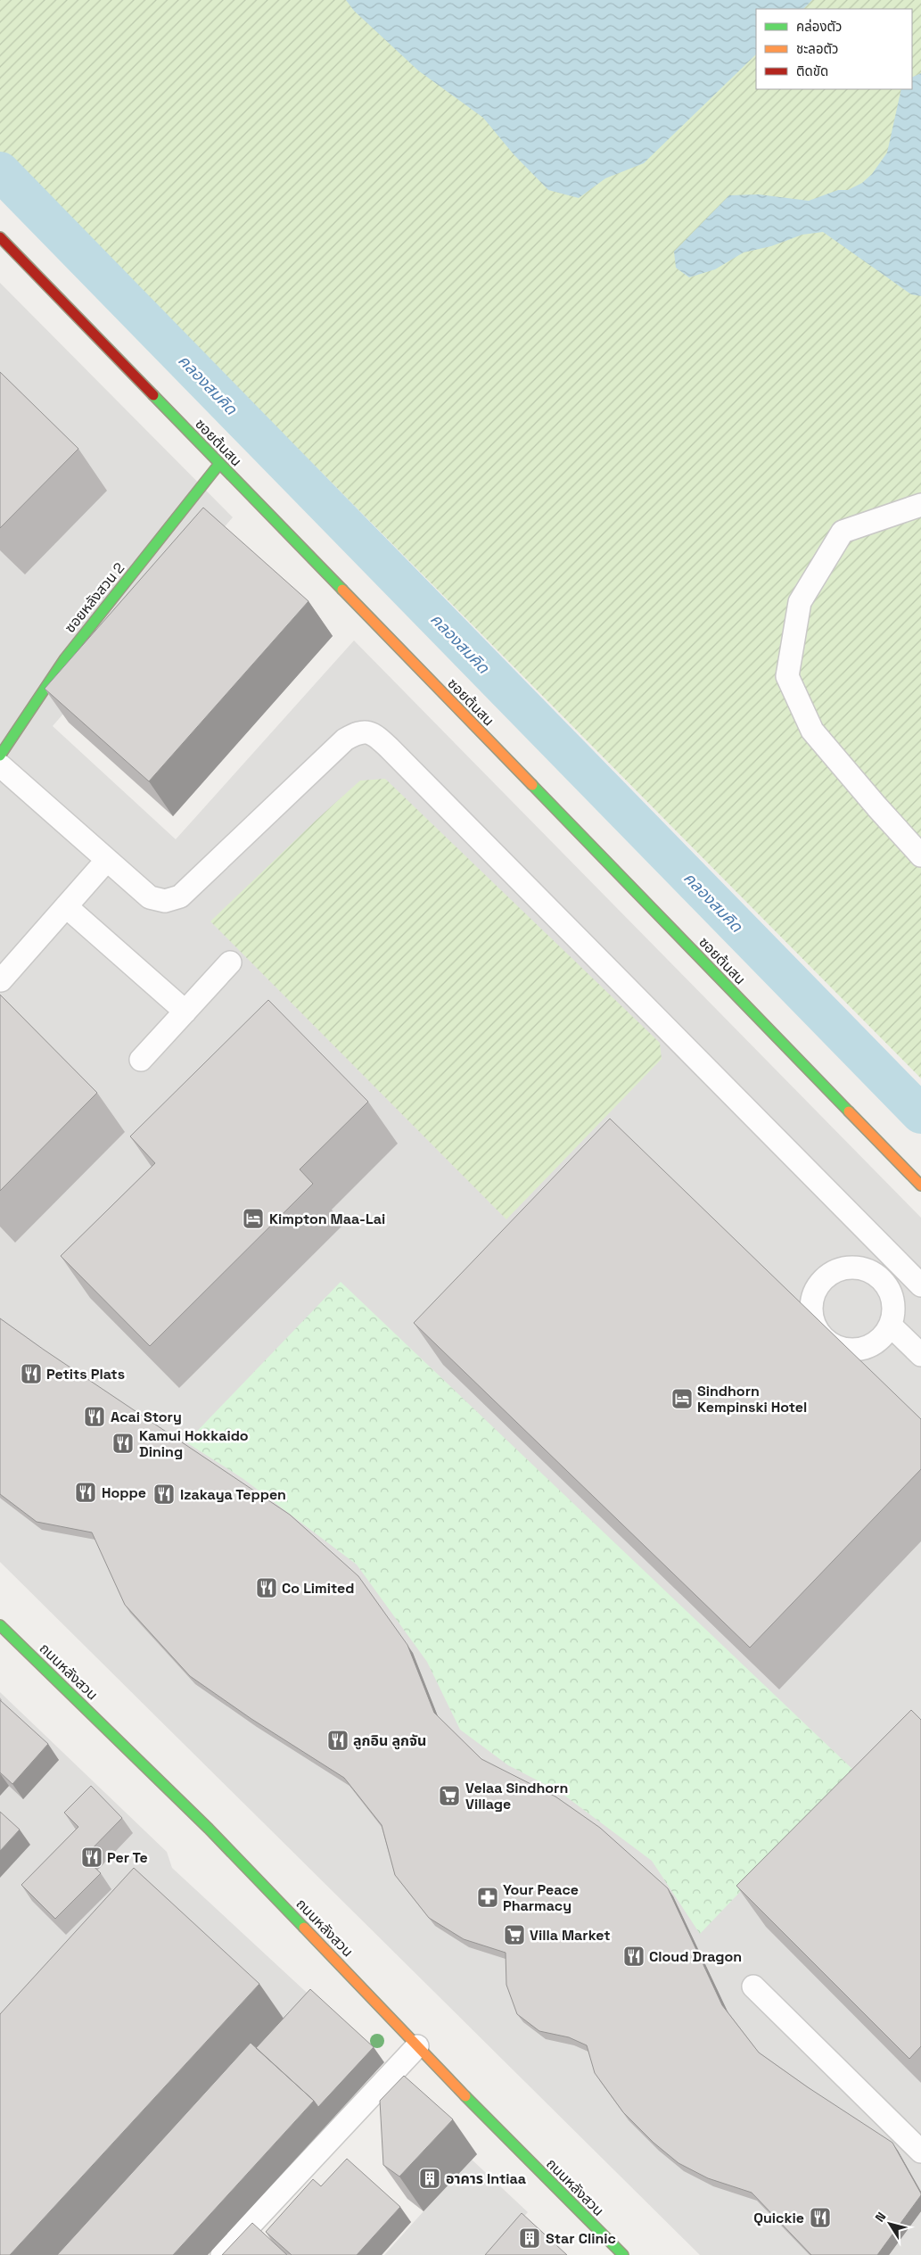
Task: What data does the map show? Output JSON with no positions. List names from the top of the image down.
{
  "streets": {
    "street": ["ซอยต้นสน", "ซอยหลังสวน 2", "ถนนหลังสวน"]
  },
  "crossings": [
    ["ซอยต้นสน", "ซอยหลังสวน 2"]
  ],
  "water": ["คลองสมคิด"],
  "places": {
    "hotel": ["Kimpton Maa-Lai", "Sindhorn Kempinski Hotel"],
    "restaurant": [
      "Petits Plats",
      "Acai Story",
      "Kamui Hokkaido Dining",
      "Hoppe",
      "Izakaya Teppen",
      "Co Limited",
      "ลูกอิน ลูกจัน",
      "Per Te",
      "Cloud Dragon",
      "Quickie"
    ],
    "supermarket": ["Velaa Sindhorn Village", "Villa Market"],
    "pharmacy": ["Your Peace Pharmacy"],
    "building": ["อาคาร Intiaa", "Star Clinic"]
  },
  "legend": ["คล่องตัว", "ชะลอตัว", "ติดขัด"],
  "north": "top left"
}
